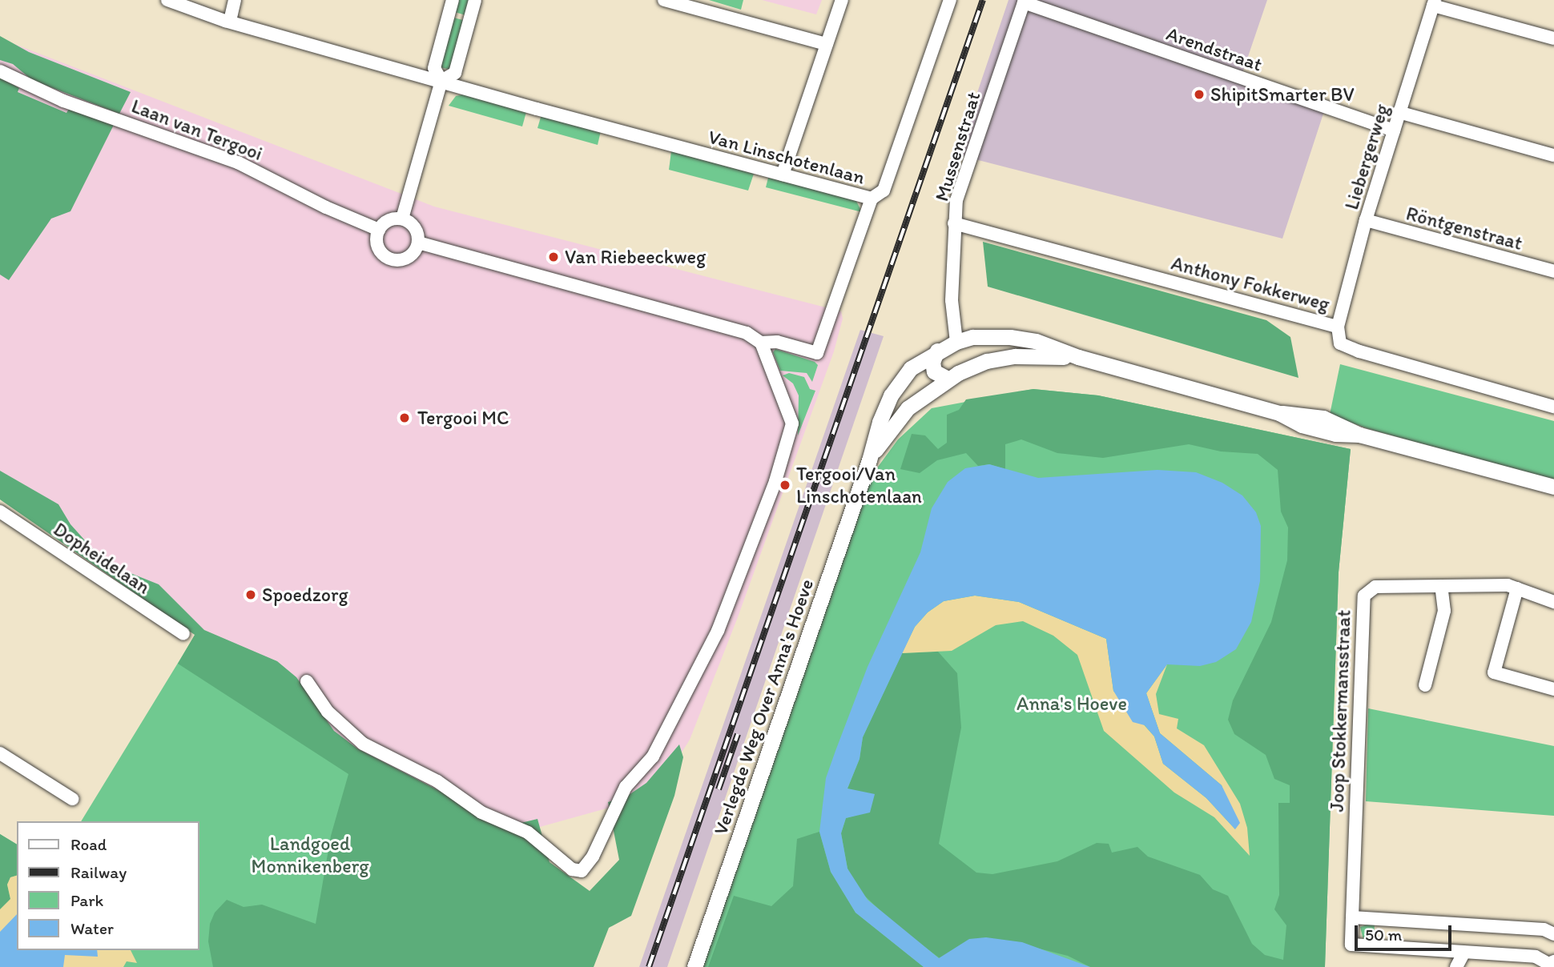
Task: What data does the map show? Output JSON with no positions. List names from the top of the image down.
{
  "streets": {
    "main road": ["Verlegde Weg Over Anna's Hoeve"],
    "street": [
      "Arendstraat",
      "Laan van Tergooi",
      "Mussenstraat",
      "Van Linschotenlaan",
      "Liebergerweg",
      "Röntgenstraat",
      "Anthony Fokkerweg",
      "Dopheidelaan",
      "Joop Stokkermansstraat"
    ]
  },
  "crossings": [
    ["Arendstraat", "Mussenstraat"],
    ["Arendstraat", "Liebergerweg"],
    ["Laan van Tergooi", "Van Linschotenlaan"],
    ["Mussenstraat", "Anthony Fokkerweg"],
    ["Mussenstraat", "Verlegde Weg Over Anna's Hoeve"],
    ["Liebergerweg", "Röntgenstraat"],
    ["Liebergerweg", "Anthony Fokkerweg"]
  ],
  "parks": ["Anna's Hoeve", "Landgoed Monnikenberg"],
  "places": [
    "ShipitSmarter BV",
    "Van Riebeeckweg",
    "Tergooi MC",
    "Tergooi/Van Linschotenlaan",
    "Spoedzorg"
  ],
  "legend": [
    "Road",
    "Railway",
    "Park",
    "Water"
  ],
  "scale_bar": "50 m"
}
